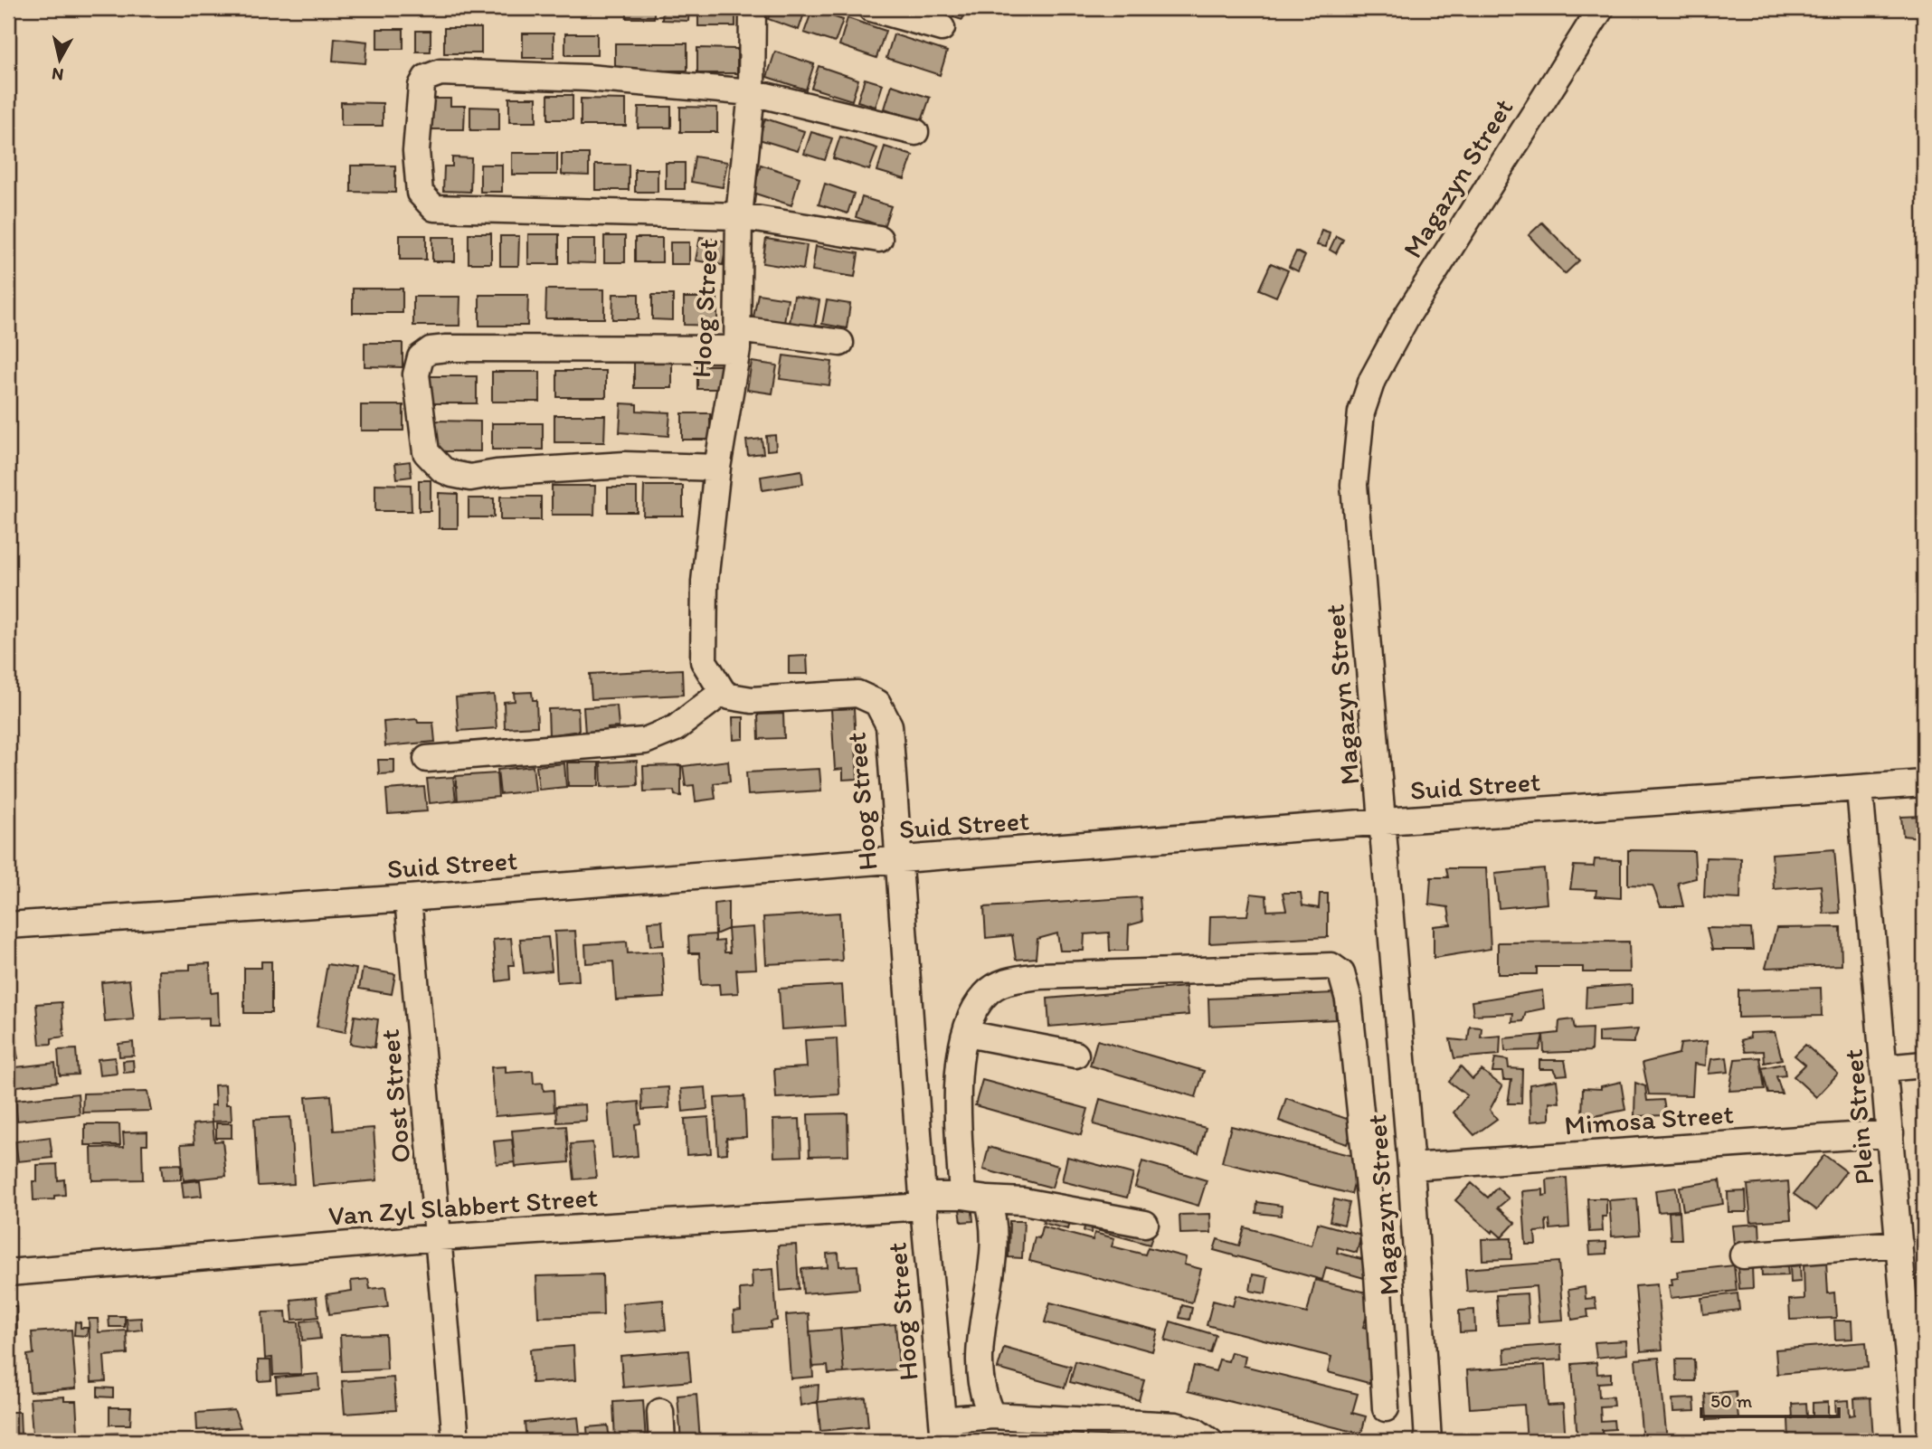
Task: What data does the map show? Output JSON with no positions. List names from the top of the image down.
{
  "streets": {
    "street": [
      "Magazyn Street",
      "Hoog Street",
      "Suid Street",
      "Oost Street",
      "Plein Street",
      "Mimosa Street",
      "Van Zyl Slabbert Street"
    ]
  },
  "crossings": [
    ["Magazyn Street", "Suid Street"],
    ["Magazyn Street", "Mimosa Street"],
    ["Hoog Street", "Suid Street"],
    ["Hoog Street", "Van Zyl Slabbert Street"],
    ["Suid Street", "Oost Street"],
    ["Suid Street", "Plein Street"],
    ["Oost Street", "Van Zyl Slabbert Street"],
    ["Plein Street", "Mimosa Street"]
  ],
  "scale_bar": "50 m",
  "north": "bottom"
}
